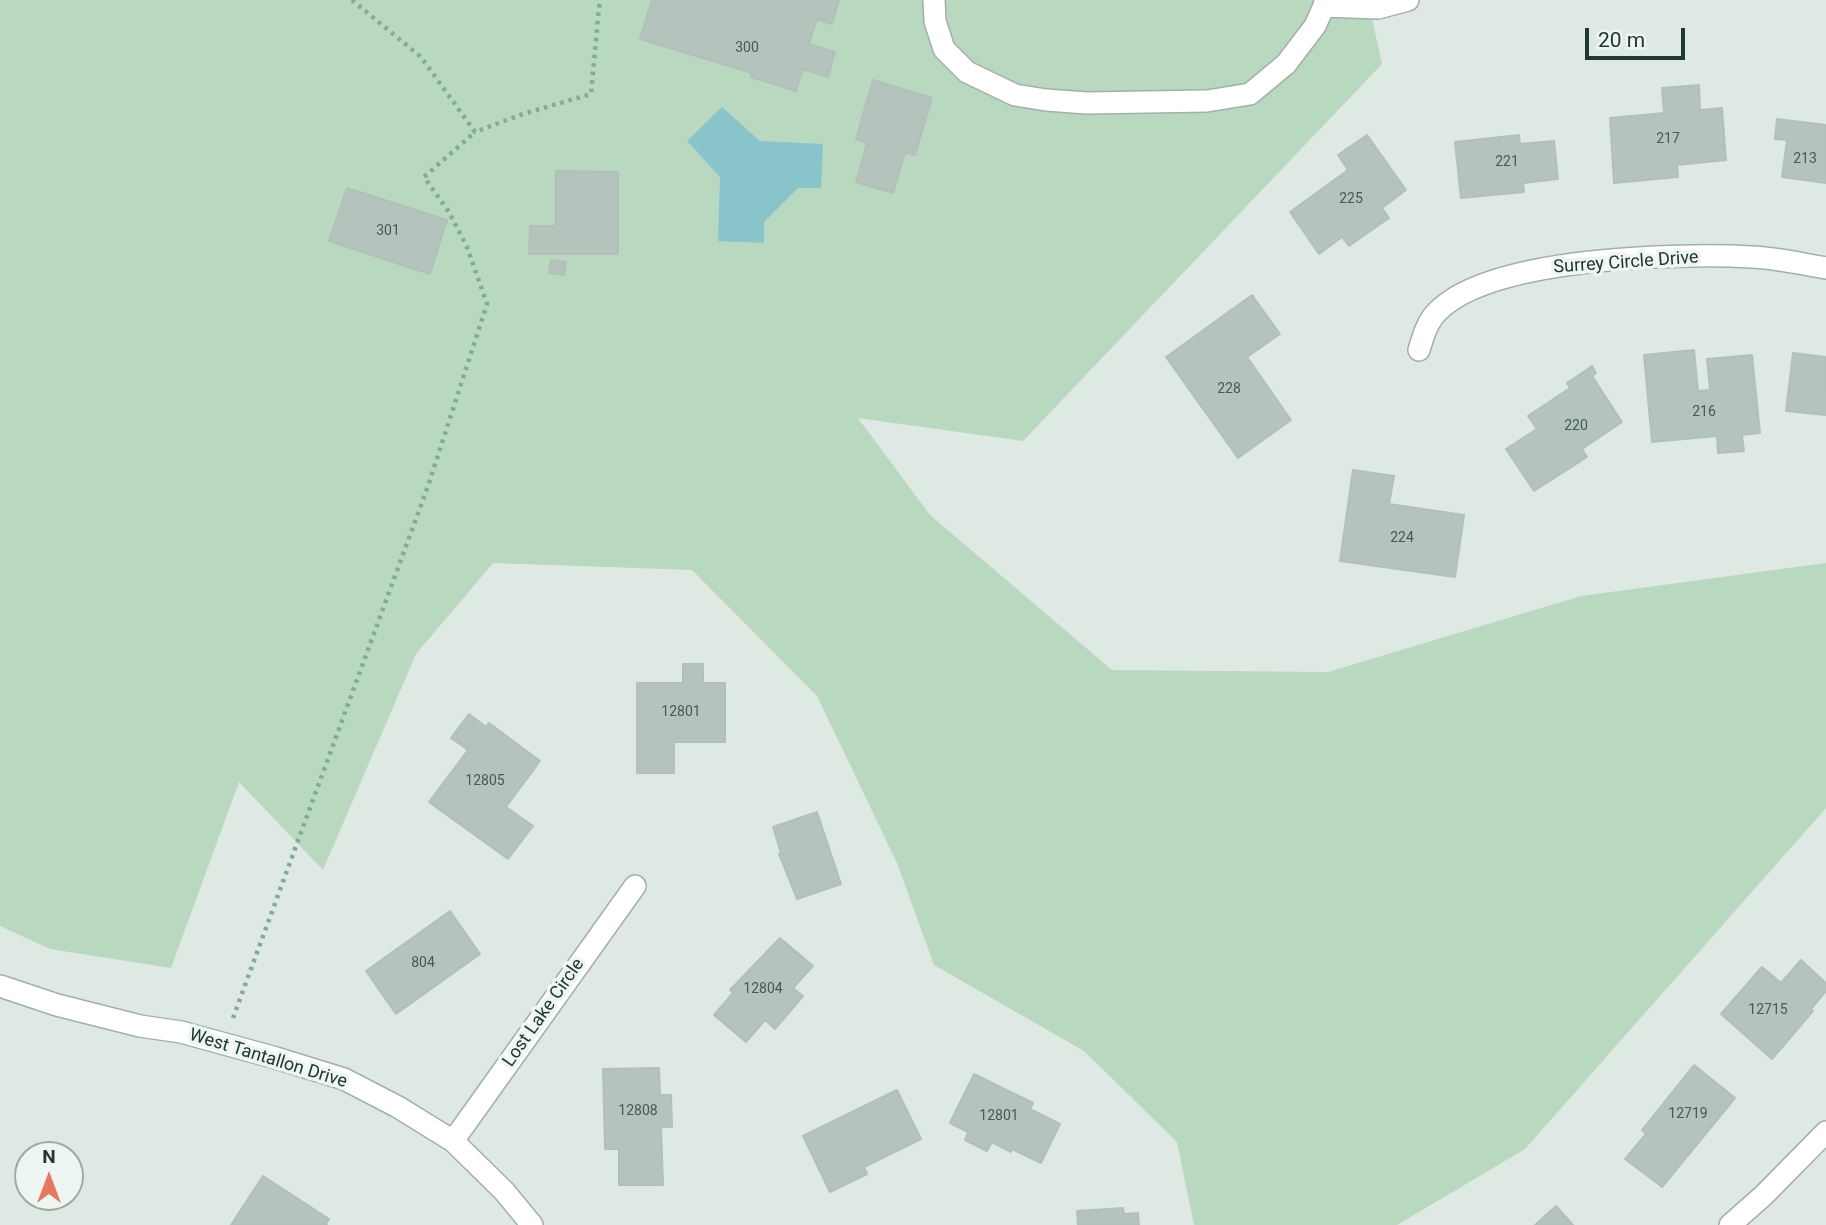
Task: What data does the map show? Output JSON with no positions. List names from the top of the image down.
{
  "streets": {
    "street": ["Surrey Circle Drive", "Lost Lake Circle", "West Tantallon Drive"]
  },
  "crossings": [
    ["Lost Lake Circle", "West Tantallon Drive"]
  ],
  "house_numbers": [
    "300",
    "217",
    "213",
    "221",
    "225",
    "301",
    "228",
    "216",
    "220",
    "224",
    "12801",
    "12805",
    "804",
    "12804",
    "12715",
    "12808",
    "12719",
    "12801"
  ],
  "scale_bar": "20 m",
  "north": "top"
}
